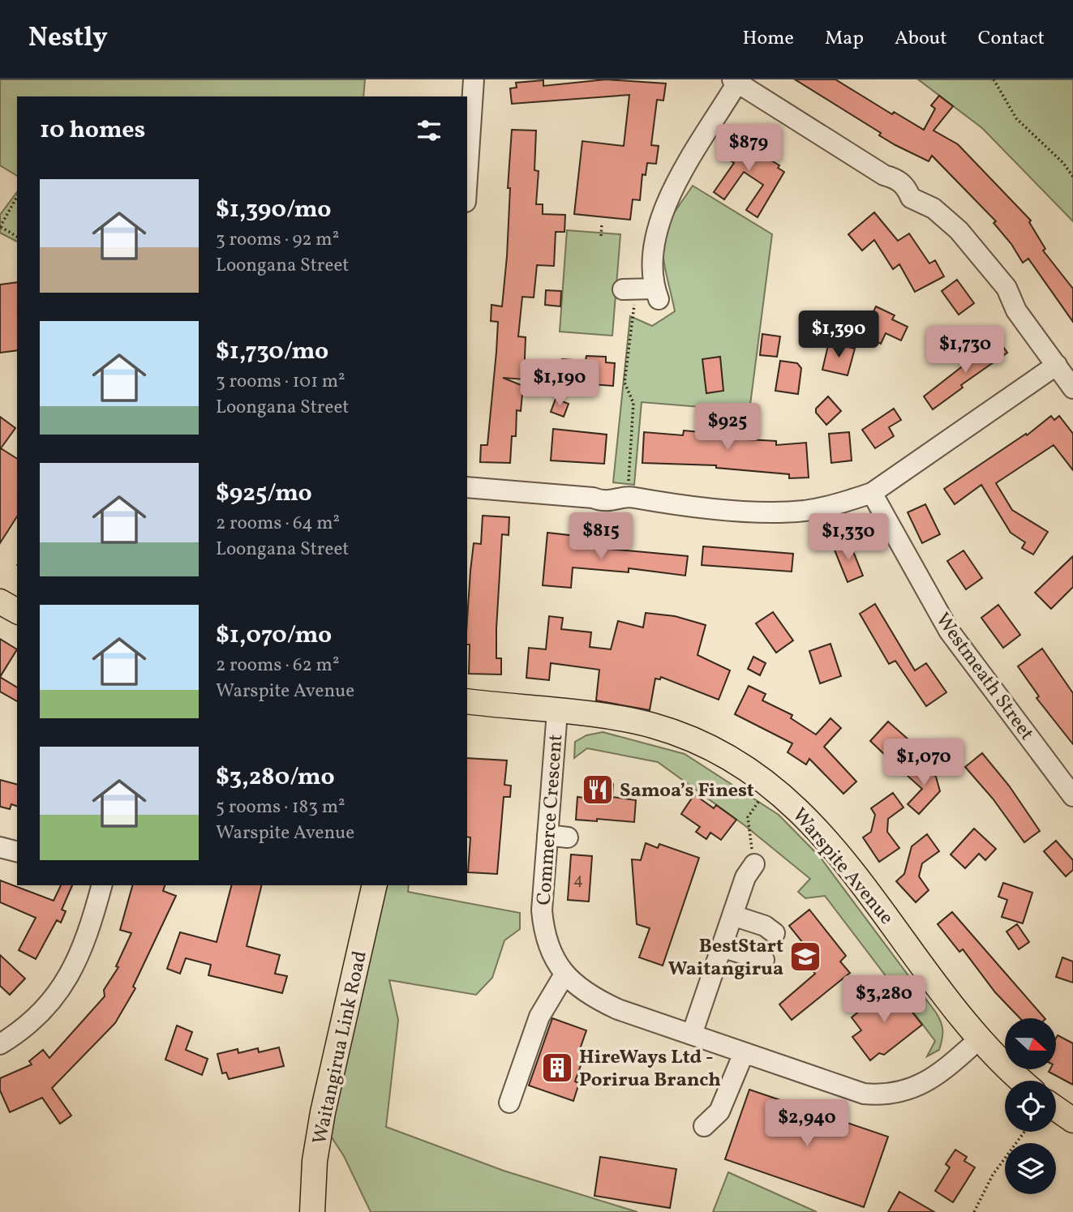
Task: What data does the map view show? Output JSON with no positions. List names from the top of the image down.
{
  "streets": {
    "main road": ["Warspite Avenue", "Waitangirua Link Road"],
    "street": ["Westmeath Street", "Commerce Crescent"]
  },
  "crossings": [
    ["Commerce Crescent", "Warspite Avenue"]
  ],
  "places": {
    "restaurant": ["Samoa’s Finest"],
    "school or university": ["BestStart Waitangirua"],
    "building": ["HireWays Ltd - Porirua Branch"]
  },
  "house_numbers": ["4"],
  "north": "right",
  "page": {
    "header": "Nestly",
    "nav": [
      "Home",
      "Map",
      "About",
      "Contact"
    ],
    "heading": "10 homes",
    "price": [
      "$879",
      "$1,390",
      "$1,730",
      "$1,190",
      "$925",
      "$815",
      "$1,330",
      "$1,070",
      "$3,280",
      "$2,940"
    ],
    "list": [
      {
        "name": "$1,390/mo",
        "note": "3 rooms · 92 m² · Loongana Street"
      },
      {
        "name": "$1,730/mo",
        "note": "3 rooms · 101 m² · Loongana Street"
      },
      {
        "name": "$925/mo",
        "note": "2 rooms · 64 m² · Loongana Street"
      },
      {
        "name": "$1,070/mo",
        "note": "2 rooms · 62 m² · Warspite Avenue"
      },
      {
        "name": "$3,280/mo",
        "note": "5 rooms · 183 m² · Warspite Avenue"
      }
    ]
  }
}
